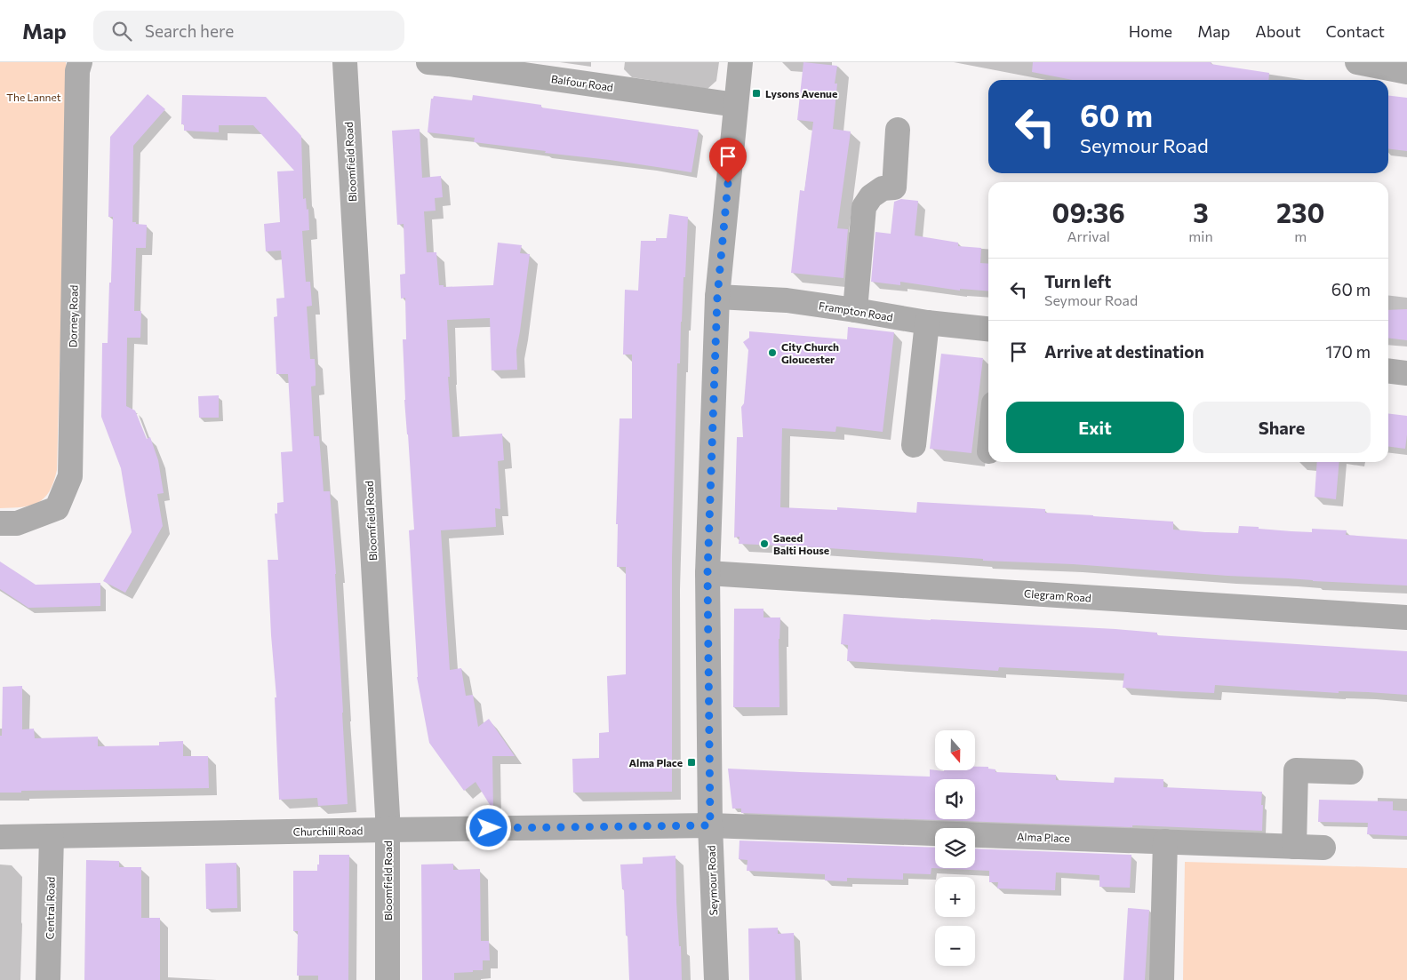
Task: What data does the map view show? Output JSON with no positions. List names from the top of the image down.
{
  "streets": {
    "street": [
      "Balfour Road",
      "Bloomfield Road",
      "Frampton Road",
      "Dorney Road",
      "Clegram Road",
      "Churchill Road",
      "Alma Place",
      "Seymour Road",
      "Central Road"
    ]
  },
  "crossings": [
    ["Balfour Road", "Seymour Road"],
    ["Bloomfield Road", "Churchill Road"],
    ["Frampton Road", "Seymour Road"],
    ["Clegram Road", "Seymour Road"],
    ["Churchill Road", "Alma Place"],
    ["Churchill Road", "Seymour Road"],
    ["Churchill Road", "Central Road"],
    ["Alma Place", "Seymour Road"]
  ],
  "parks": ["The Lannet"],
  "places": {
    "transit": ["Lysons Avenue", "Alma Place"],
    "other": ["City Church Gloucester", "Saeed Balti House"]
  },
  "north": "bottom",
  "page": {
    "header": "Map",
    "search": "Search here",
    "nav": [
      "Home",
      "Map",
      "About",
      "Contact"
    ],
    "turn": ["60 m", "Seymour Road"],
    "eta": [
      "09:36",
      "Arrival",
      "3",
      "min",
      "230",
      "m"
    ],
    "list": [
      {
        "name": "Turn left",
        "note": "Seymour Road",
        "value": "60 m"
      },
      {
        "name": "Arrive at destination",
        "value": "170 m"
      }
    ],
    "buttons": ["Exit", "Share"],
    "map_buttons": ["+", "−"]
  }
}
